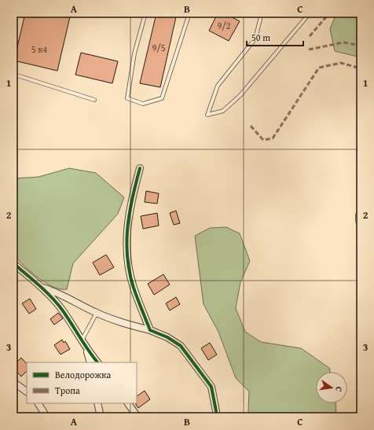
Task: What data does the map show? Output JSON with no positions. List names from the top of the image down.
{
  "house_numbers": ["9/2", "9/5", "5 к4"],
  "legend": ["Велодорожка", "Тропа"],
  "scale_bar": "50 m",
  "north": "right",
  "grid": {
    "columns": ["A", "B", "C"],
    "rows": ["1", "2", "3"]
  }
}
